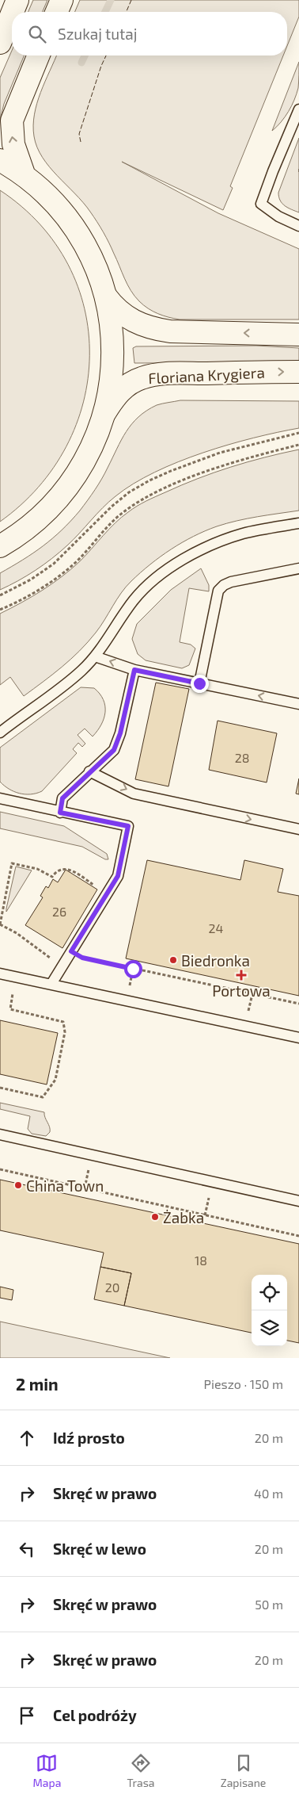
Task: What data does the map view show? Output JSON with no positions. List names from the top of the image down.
{
  "streets": {
    "main road": ["Floriana Krygiera"]
  },
  "one_way": ["Floriana Krygiera"],
  "places": {
    "other": ["Biedronka", "China Town", "Żabka"],
    "health": ["Portowa"]
  },
  "house_numbers": [
    "28",
    "26",
    "24",
    "18",
    "20"
  ],
  "page": {
    "search": "Szukaj tutaj",
    "heading": ["2 min", "Pieszo · 150 m"],
    "list": [
      ["Idź prosto", "20 m"],
      ["Skręć w prawo", "40 m"],
      ["Skręć w lewo", "20 m"],
      ["Skręć w prawo", "50 m"],
      ["Skręć w prawo", "20 m"],
      "Cel podróży"
    ],
    "nav": ["Mapa", "Trasa", "Zapisane"]
  }
}
